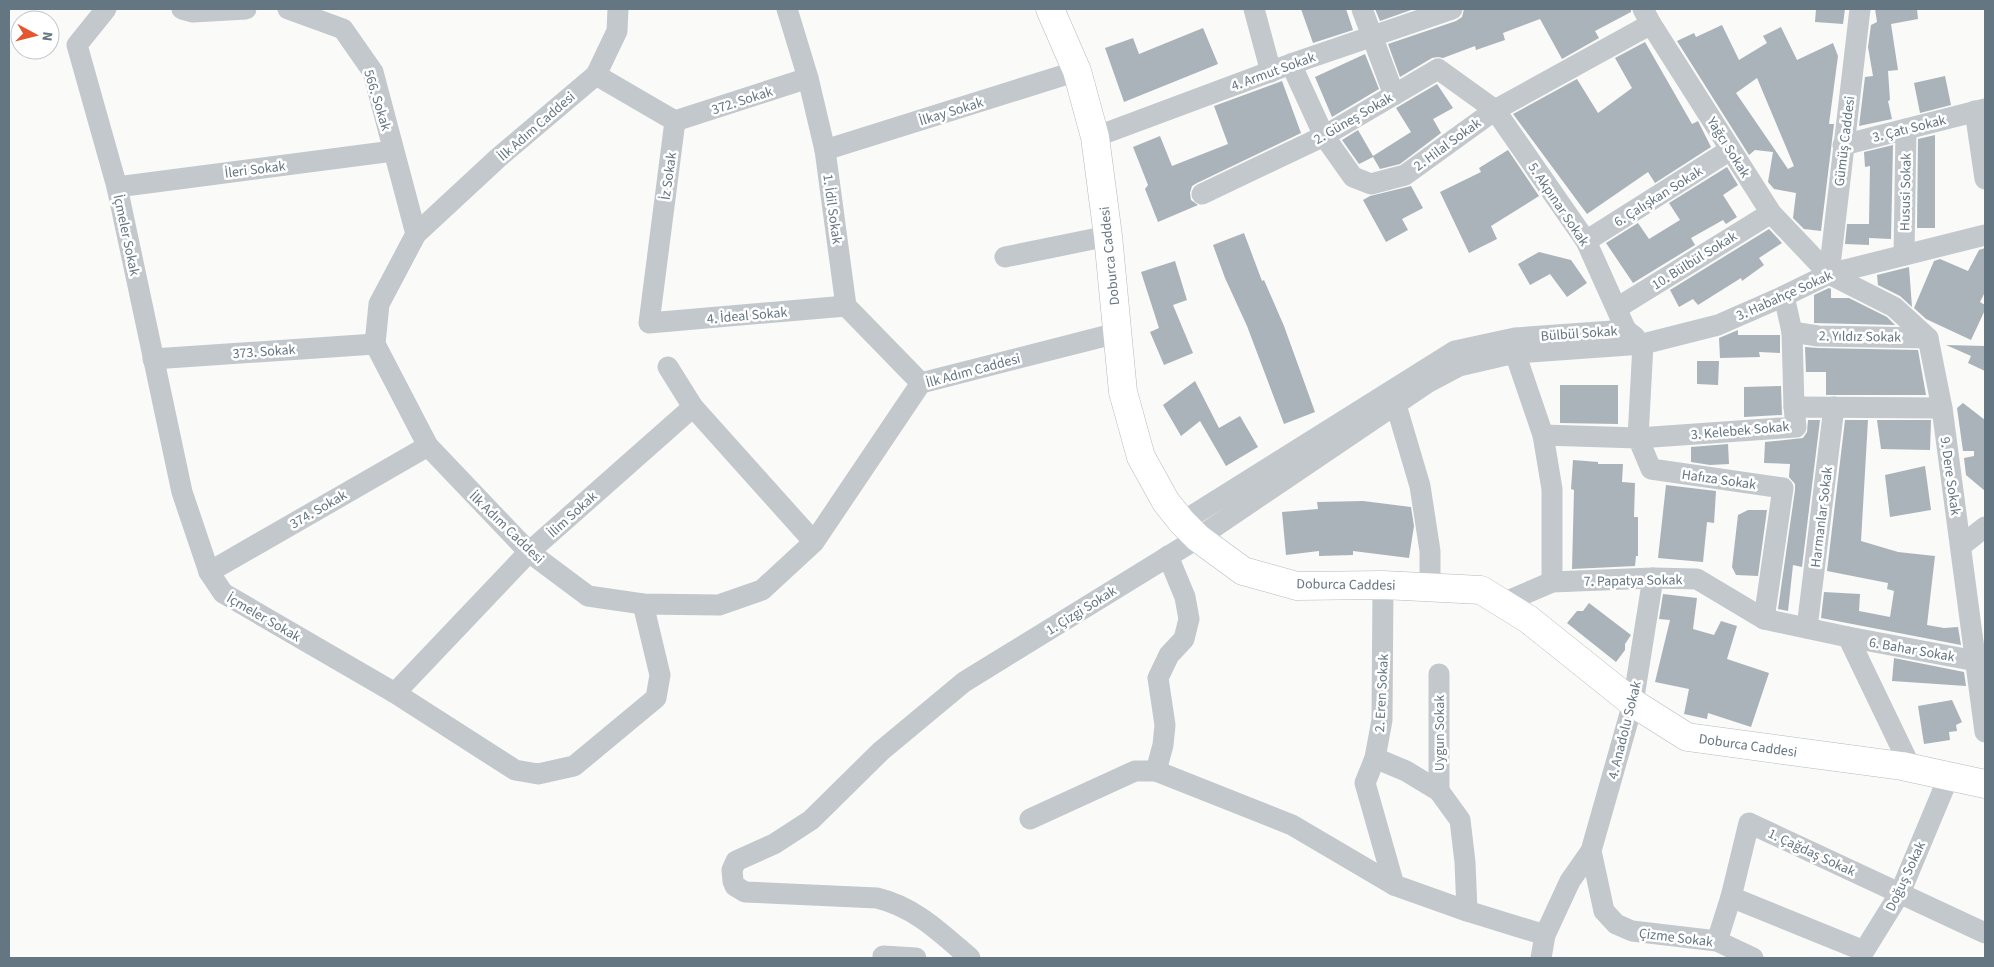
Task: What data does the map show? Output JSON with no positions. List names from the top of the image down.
{
  "streets": {
    "main road": ["Doburca Caddesi"],
    "street": [
      "4. Armut Sokak",
      "566. Sokak",
      "372. Sokak",
      "İlkay Sokak",
      "2. Güneş Sokak",
      "İlk Adım Caddesi",
      "3. Çatı Sokak",
      "Gümüş Caddesi",
      "2. Hilal Sokak",
      "Yağcı Sokak",
      "İleri Sokak",
      "İz Sokak",
      "Hususi Sokak",
      "6. Çalışkan Sokak",
      "5. Akpınar Sokak",
      "1. İdil Sokak",
      "İçmeler Sokak",
      "10. Bülbül Sokak",
      "3. Habahçe Sokak",
      "4. İdeal Sokak",
      "Bülbül Sokak",
      "2. Yıldız Sokak",
      "373. Sokak",
      "3. Kelebek Sokak",
      "9. Dere Sokak",
      "Hafıza Sokak",
      "374. Sokak",
      "İlim Sokak",
      "Harmanlar Sokak",
      "7. Papatya Sokak",
      "1. Çizgi Sokak",
      "6. Bahar Sokak",
      "2. Eren Sokak",
      "4. Anadolu Sokak",
      "Uygun Sokak",
      "1. Çağdaş Sokak",
      "Doğuş Sokak",
      "Çizme Sokak"
    ]
  },
  "crossings": [
    ["4. Armut Sokak", "2. Hilal Sokak"],
    ["4. Armut Sokak", "Doburca Caddesi"],
    ["566. Sokak", "İlk Adım Caddesi"],
    ["566. Sokak", "İleri Sokak"],
    ["372. Sokak", "İz Sokak"],
    ["372. Sokak", "1. İdil Sokak"],
    ["İlkay Sokak", "1. İdil Sokak"],
    ["İlkay Sokak", "Doburca Caddesi"],
    ["2. Güneş Sokak", "2. Hilal Sokak"],
    ["2. Güneş Sokak", "5. Akpınar Sokak"],
    ["İlk Adım Caddesi", "İçmeler Sokak"],
    ["İlk Adım Caddesi", "Doburca Caddesi"],
    ["İlk Adım Caddesi", "373. Sokak"],
    ["İlk Adım Caddesi", "374. Sokak"],
    ["İlk Adım Caddesi", "İlim Sokak"],
    ["3. Çatı Sokak", "Gümüş Caddesi"],
    ["3. Çatı Sokak", "Hususi Sokak"],
    ["Gümüş Caddesi", "Yağcı Sokak"],
    ["Gümüş Caddesi", "3. Habahçe Sokak"],
    ["2. Hilal Sokak", "Yağcı Sokak"],
    ["2. Hilal Sokak", "5. Akpınar Sokak"],
    ["Yağcı Sokak", "6. Çalışkan Sokak"],
    ["Yağcı Sokak", "10. Bülbül Sokak"],
    ["Yağcı Sokak", "3. Habahçe Sokak"],
    ["İleri Sokak", "İçmeler Sokak"],
    ["İz Sokak", "4. İdeal Sokak"],
    ["Hususi Sokak", "3. Habahçe Sokak"],
    ["6. Çalışkan Sokak", "5. Akpınar Sokak"],
    ["5. Akpınar Sokak", "10. Bülbül Sokak"],
    ["5. Akpınar Sokak", "Bülbül Sokak"],
    ["1. İdil Sokak", "4. İdeal Sokak"],
    ["İçmeler Sokak", "373. Sokak"],
    ["İçmeler Sokak", "374. Sokak"],
    ["İçmeler Sokak", "İlim Sokak"],
    ["Doburca Caddesi", "Bülbül Sokak"],
    ["Doburca Caddesi", "7. Papatya Sokak"],
    ["Doburca Caddesi", "1. Çizgi Sokak"],
    ["Doburca Caddesi", "2. Eren Sokak"],
    ["Doburca Caddesi", "4. Anadolu Sokak"],
    ["Doburca Caddesi", "Doğuş Sokak"],
    ["3. Habahçe Sokak", "Bülbül Sokak"],
    ["Bülbül Sokak", "1. Çizgi Sokak"],
    ["2. Yıldız Sokak", "9. Dere Sokak"],
    ["3. Kelebek Sokak", "9. Dere Sokak"],
    ["3. Kelebek Sokak", "Hafıza Sokak"],
    ["3. Kelebek Sokak", "Harmanlar Sokak"],
    ["9. Dere Sokak", "6. Bahar Sokak"],
    ["Hafıza Sokak", "7. Papatya Sokak"],
    ["Harmanlar Sokak", "7. Papatya Sokak"],
    ["7. Papatya Sokak", "6. Bahar Sokak"],
    ["7. Papatya Sokak", "4. Anadolu Sokak"],
    ["4. Anadolu Sokak", "Çizme Sokak"],
    ["1. Çağdaş Sokak", "Doğuş Sokak"],
    ["1. Çağdaş Sokak", "Çizme Sokak"]
  ],
  "north": "right"
}
